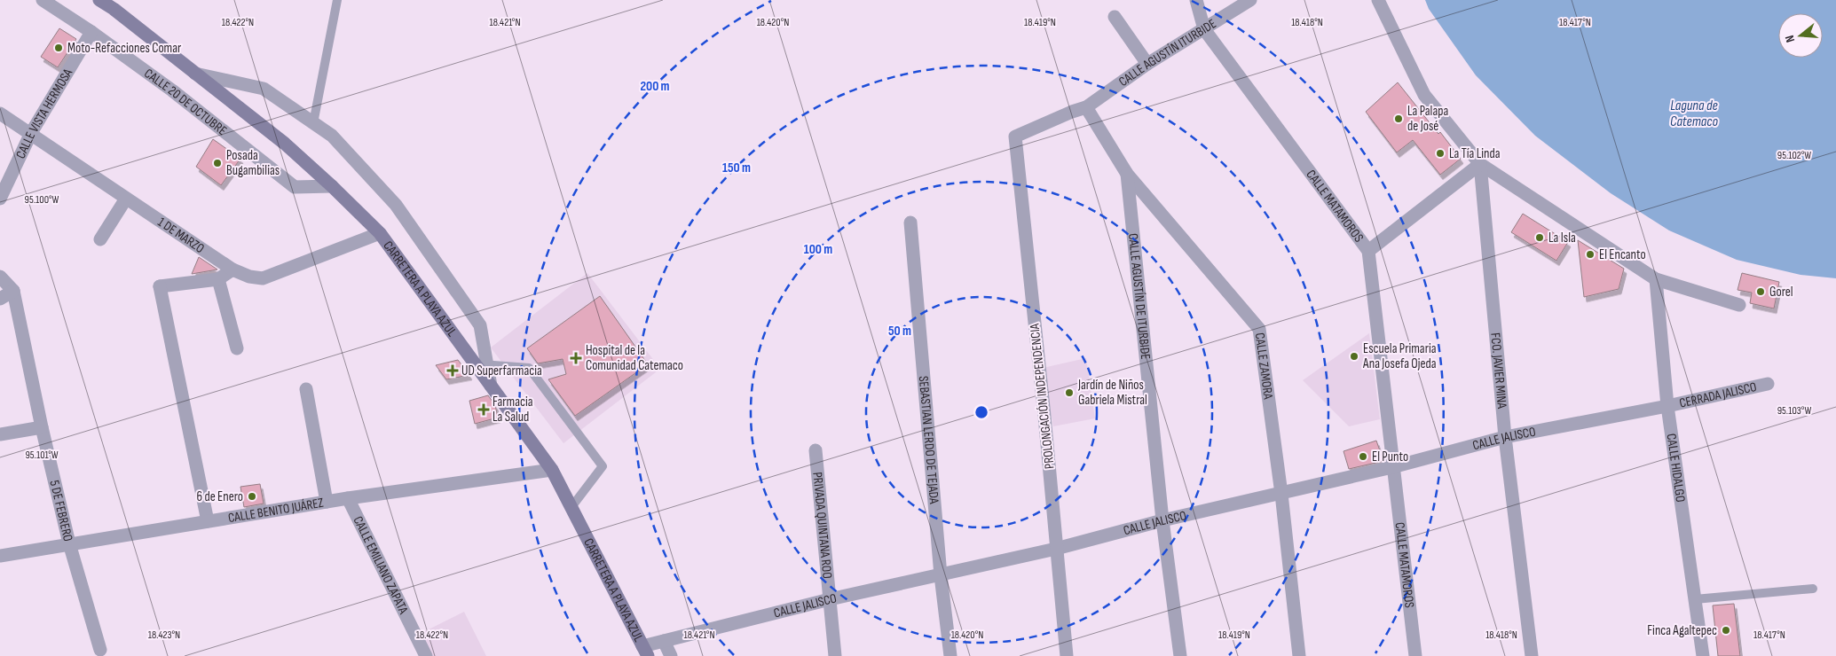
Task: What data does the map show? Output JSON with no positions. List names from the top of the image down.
{
  "streets": {
    "main road": ["CARRETERA A PLAYA AZUL"],
    "street": [
      "CALLE AGUSTÍN ITURBIDE",
      "CALLE 20 DE OCTUBRE",
      "CALLE VISTA HERMOSA",
      "CALLE MATAMOROS",
      "1 DE MARZO",
      "CALLE AGUSTÍN DE ITURBIDE",
      "CALLE ZAMORA",
      "FCO. JAVIER MINA",
      "CERRADA JALISCO",
      "PROLONGACIÓN INDEPENDENCIA",
      "CALLE JALISCO",
      "SEBASTIAN LERDO DE TEJADA",
      "CALLE HIDALGO",
      "5 DE FEBRERO",
      "CALLE BENITO JUÁREZ",
      "PRIVADA QUINTANA ROO",
      "CALLE EMILIANO ZAPATA"
    ]
  },
  "crossings": [
    ["CALLE AGUSTÍN ITURBIDE", "CALLE MATAMOROS"],
    ["CALLE AGUSTÍN ITURBIDE", "CALLE ZAMORA"],
    ["CALLE AGUSTÍN ITURBIDE", "PROLONGACIÓN INDEPENDENCIA"],
    ["CALLE 20 DE OCTUBRE", "CALLE VISTA HERMOSA"],
    ["CALLE 20 DE OCTUBRE", "CARRETERA A PLAYA AZUL"],
    ["CALLE VISTA HERMOSA", "1 DE MARZO"],
    ["CALLE MATAMOROS", "CALLE JALISCO"],
    ["1 DE MARZO", "CARRETERA A PLAYA AZUL"],
    ["CARRETERA A PLAYA AZUL", "CALLE JALISCO"],
    ["CARRETERA A PLAYA AZUL", "CALLE BENITO JUÁREZ"],
    ["CALLE AGUSTÍN DE ITURBIDE", "CALLE ZAMORA"],
    ["CALLE AGUSTÍN DE ITURBIDE", "CALLE JALISCO"],
    ["CALLE ZAMORA", "CALLE JALISCO"],
    ["FCO. JAVIER MINA", "CALLE JALISCO"],
    ["CERRADA JALISCO", "CALLE JALISCO"],
    ["CERRADA JALISCO", "CALLE HIDALGO"],
    ["PROLONGACIÓN INDEPENDENCIA", "CALLE JALISCO"],
    ["CALLE JALISCO", "SEBASTIAN LERDO DE TEJADA"],
    ["CALLE JALISCO", "CALLE HIDALGO"],
    ["CALLE JALISCO", "PRIVADA QUINTANA ROO"],
    ["5 DE FEBRERO", "CALLE BENITO JUÁREZ"],
    ["CALLE BENITO JUÁREZ", "CALLE EMILIANO ZAPATA"]
  ],
  "water": ["Laguna de Catemaco"],
  "places": {
    "other": [
      "Moto-Refacciones Comar",
      "La Palapa de José",
      "La Tía Linda",
      "Posada Bugambilias",
      "La Isla",
      "El Encanto",
      "Gorel",
      "Escuela Primaria Ana Josefa Ojeda",
      "Jardín de Niños Gabriela Mistral",
      "El Punto",
      "6 de Enero",
      "Finca Agaltepec"
    ],
    "health": ["Hospital de la Comunidad Catemaco", "UD Superfarmacia", "Farmacia La Salud"]
  },
  "north": "left",
  "coordinates": [
    "18.417°N",
    "18.422°N",
    "18.421°N",
    "18.420°N",
    "18.419°N",
    "18.418°N",
    "95.102°W",
    "95.100°W",
    "95.103°W",
    "95.101°W",
    "18.423°N"
  ],
  "rings": [
    "200 m",
    "150 m",
    "100 m",
    "50 m"
  ]
}
